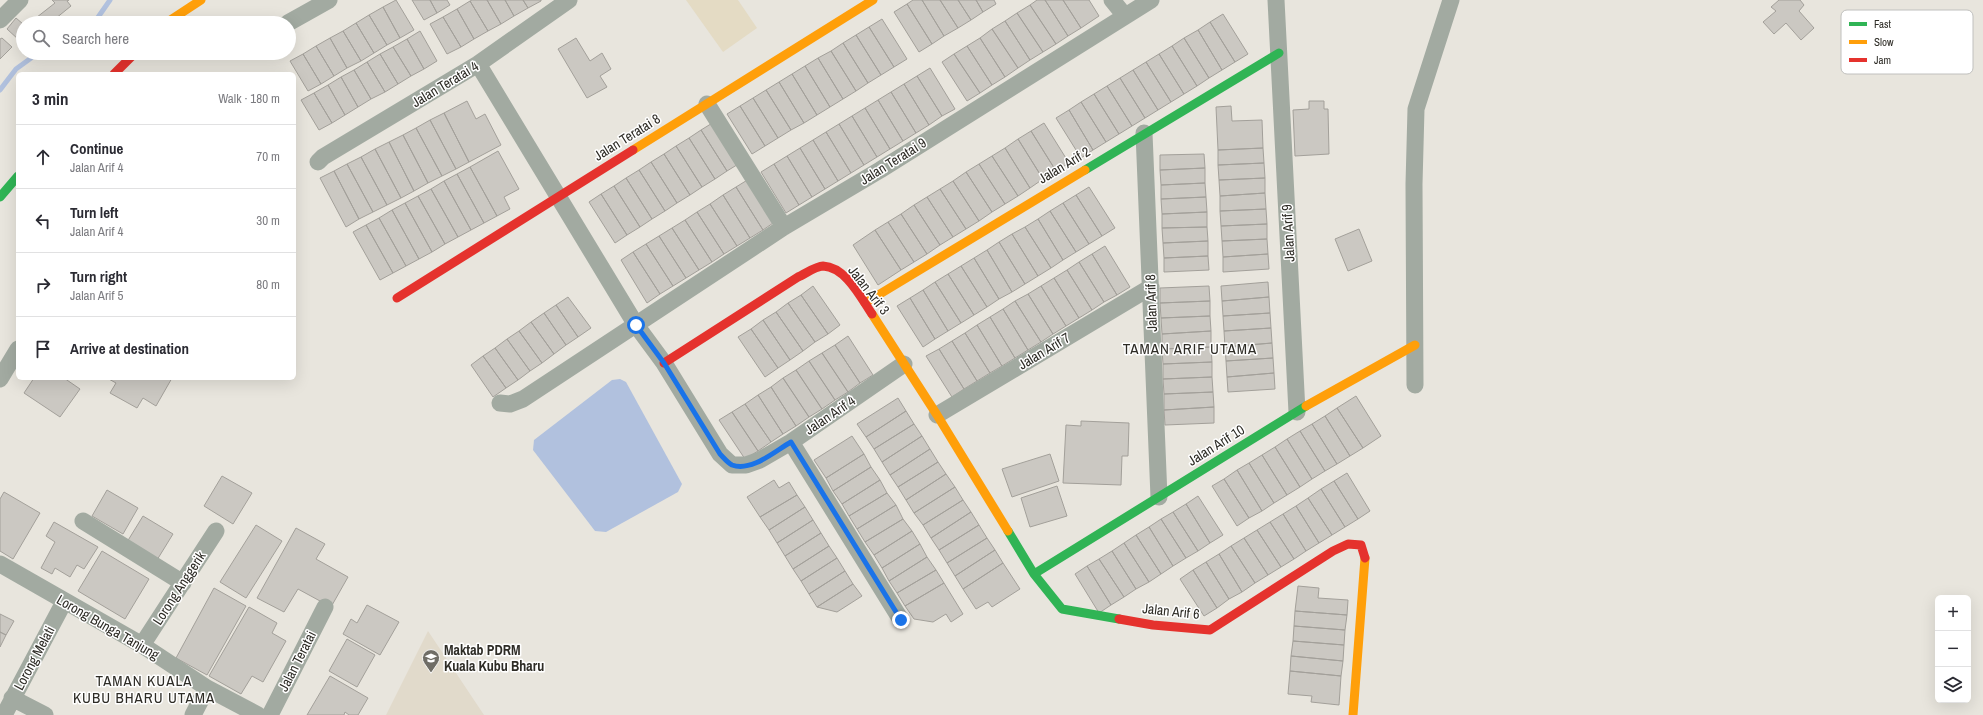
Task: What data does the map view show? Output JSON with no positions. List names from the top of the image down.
{
  "streets": {
    "street": [
      "Jalan Teratai 4",
      "Jalan Teratai 8",
      "Jalan Teratai 9",
      "Jalan Arif 2",
      "Jalan Arif 9",
      "Jalan Arif 3",
      "Jalan Arif 8",
      "Jalan Arif 7",
      "Jalan Arif 4",
      "Jalan Arif 10",
      "Lorong Anggerik",
      "Jalan Arif 6",
      "Lorong Bunga Tanjung",
      "Lorong Melati",
      "Jalan Teratai"
    ]
  },
  "crossings": [
    ["Jalan Teratai 4", "Jalan Arif 4"],
    ["Jalan Teratai 8", "Jalan Arif 4"],
    ["Jalan Teratai 9", "Jalan Arif 4"],
    ["Jalan Arif 2", "Jalan Arif 9"],
    ["Jalan Arif 2", "Jalan Arif 3"],
    ["Jalan Arif 2", "Jalan Arif 8"],
    ["Jalan Arif 9", "Jalan Arif 10"],
    ["Jalan Arif 3", "Jalan Arif 7"],
    ["Jalan Arif 3", "Jalan Arif 4"],
    ["Jalan Arif 3", "Jalan Arif 6"],
    ["Jalan Arif 8", "Jalan Arif 7"],
    ["Jalan Arif 8", "Jalan Arif 10"],
    ["Jalan Arif 7", "Jalan Arif 6"],
    ["Jalan Arif 10", "Jalan Arif 6"],
    ["Lorong Anggerik", "Lorong Bunga Tanjung"],
    ["Lorong Bunga Tanjung", "Lorong Melati"]
  ],
  "districts": ["TAMAN ARIF UTAMA", "TAMAN KUALA KUBU BHARU UTAMA"],
  "places": {
    "school or university": ["Maktab PDRM Kuala Kubu Bharu"]
  },
  "legend": ["Fast", "Slow", "Jam"],
  "page": {
    "search": "Search here",
    "heading": ["3 min", "Walk · 180 m"],
    "list": [
      ["Continue", "Jalan Arif 4", "70 m"],
      ["Turn left", "Jalan Arif 4", "30 m"],
      ["Turn right", "Jalan Arif 5", "80 m"],
      "Arrive at destination"
    ],
    "map_buttons": ["+", "−"]
  }
}
